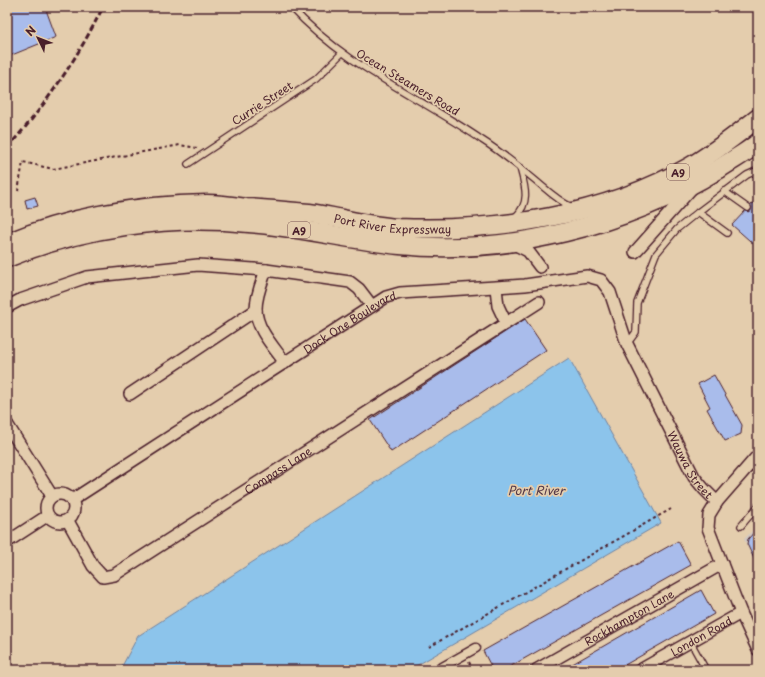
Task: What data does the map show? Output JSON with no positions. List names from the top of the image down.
{
  "streets": {
    "highway": ["A9", "Port River Expressway"],
    "street": [
      "Dock One Boulevard",
      "Wauwa Street",
      "Compass Lane",
      "Rockhampton Lane",
      "London Road"
    ],
    "lane": ["Ocean Steamers Road", "Currie Street"]
  },
  "crossings": [
    ["Ocean Steamers Road", "Currie Street"],
    ["Ocean Steamers Road", "Port River Expressway"],
    ["Dock One Boulevard", "Wauwa Street"],
    ["Dock One Boulevard", "Compass Lane"],
    ["Wauwa Street", "Rockhampton Lane"],
    ["Wauwa Street", "London Road"]
  ],
  "water": ["Port River"],
  "north": "top left"
}
